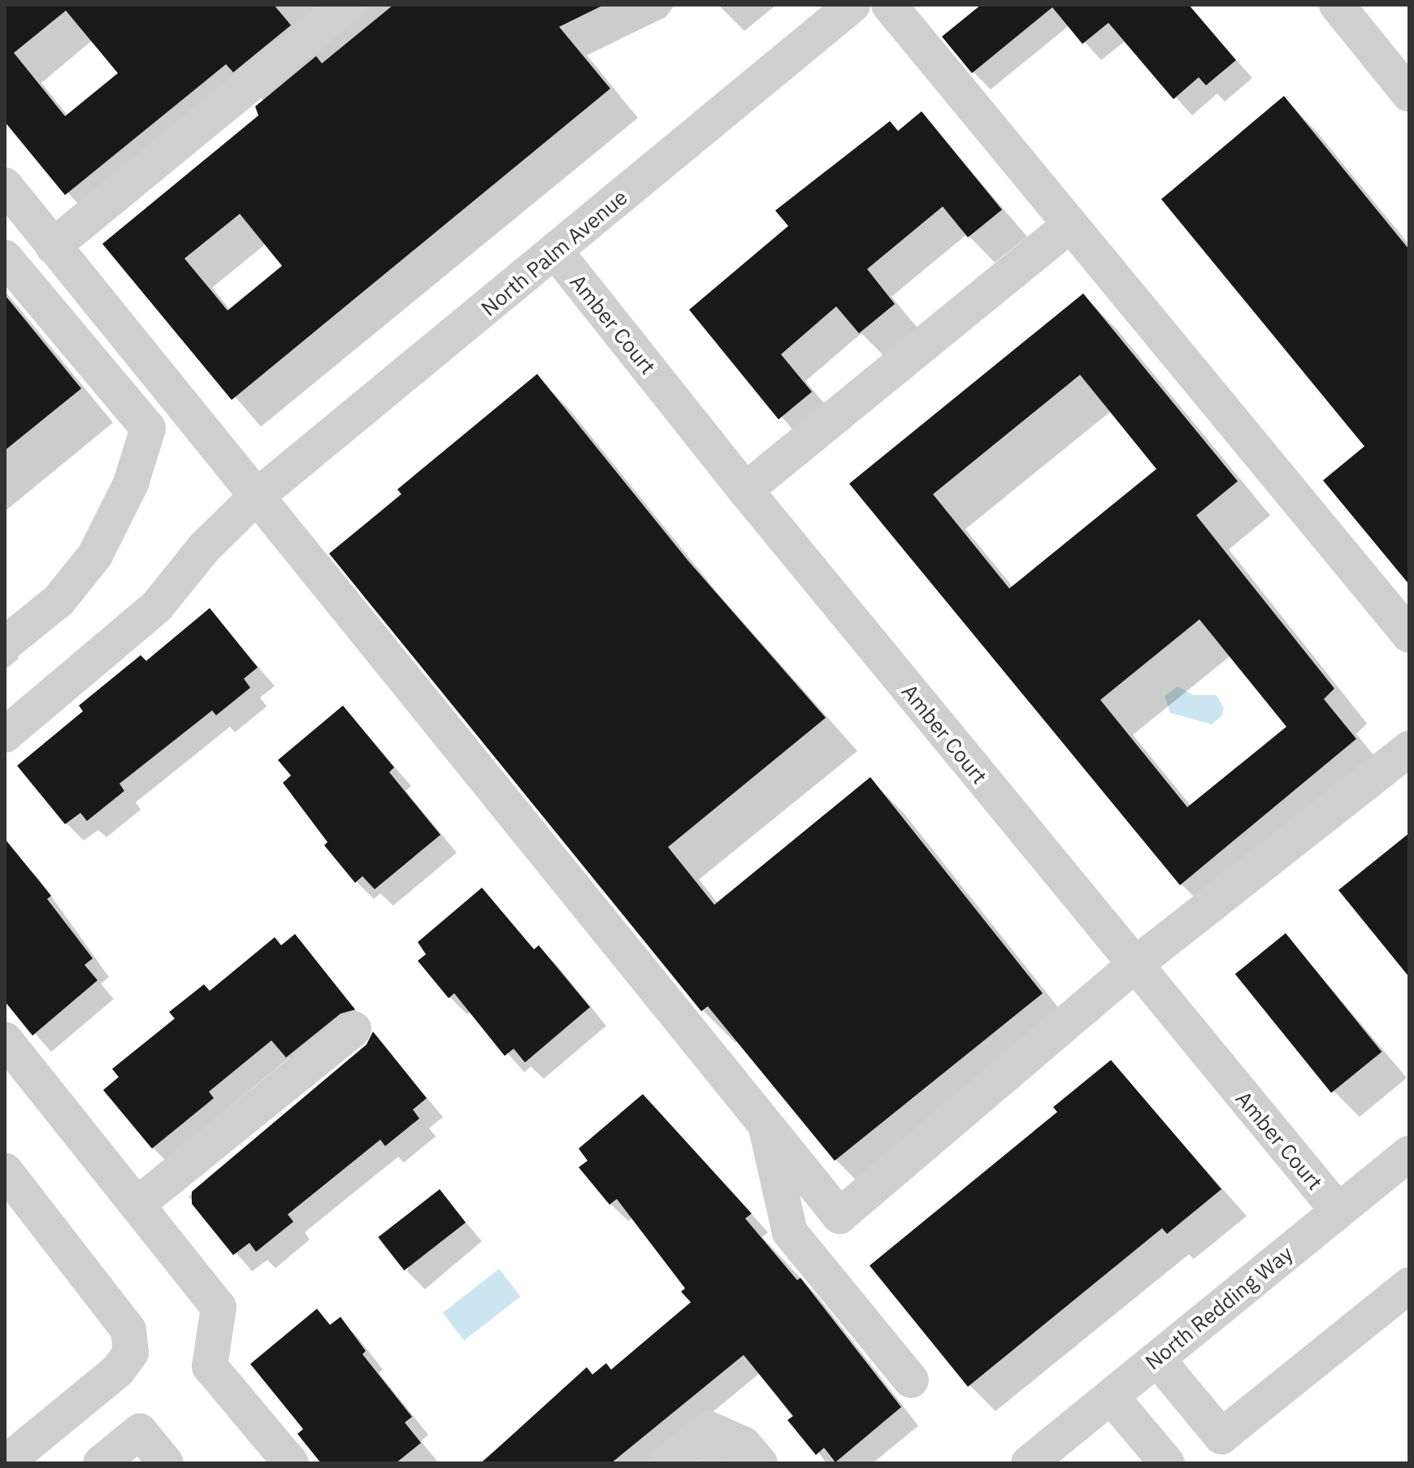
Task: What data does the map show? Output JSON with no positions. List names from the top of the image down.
{
  "streets": {
    "street": ["North Palm Avenue", "Amber Court", "North Redding Way"]
  },
  "crossings": [
    ["North Palm Avenue", "Amber Court"],
    ["Amber Court", "North Redding Way"]
  ]
}
